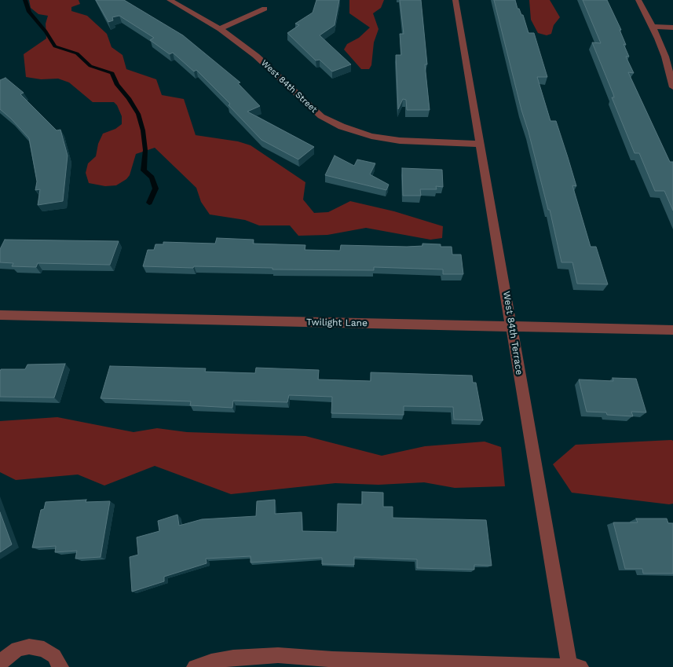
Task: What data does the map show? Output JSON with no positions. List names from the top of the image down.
{
  "streets": {
    "street": ["West 84th Street", "Twilight Lane", "West 84th Terrace"]
  },
  "crossings": [
    ["West 84th Street", "West 84th Terrace"],
    ["Twilight Lane", "West 84th Terrace"]
  ]
}
